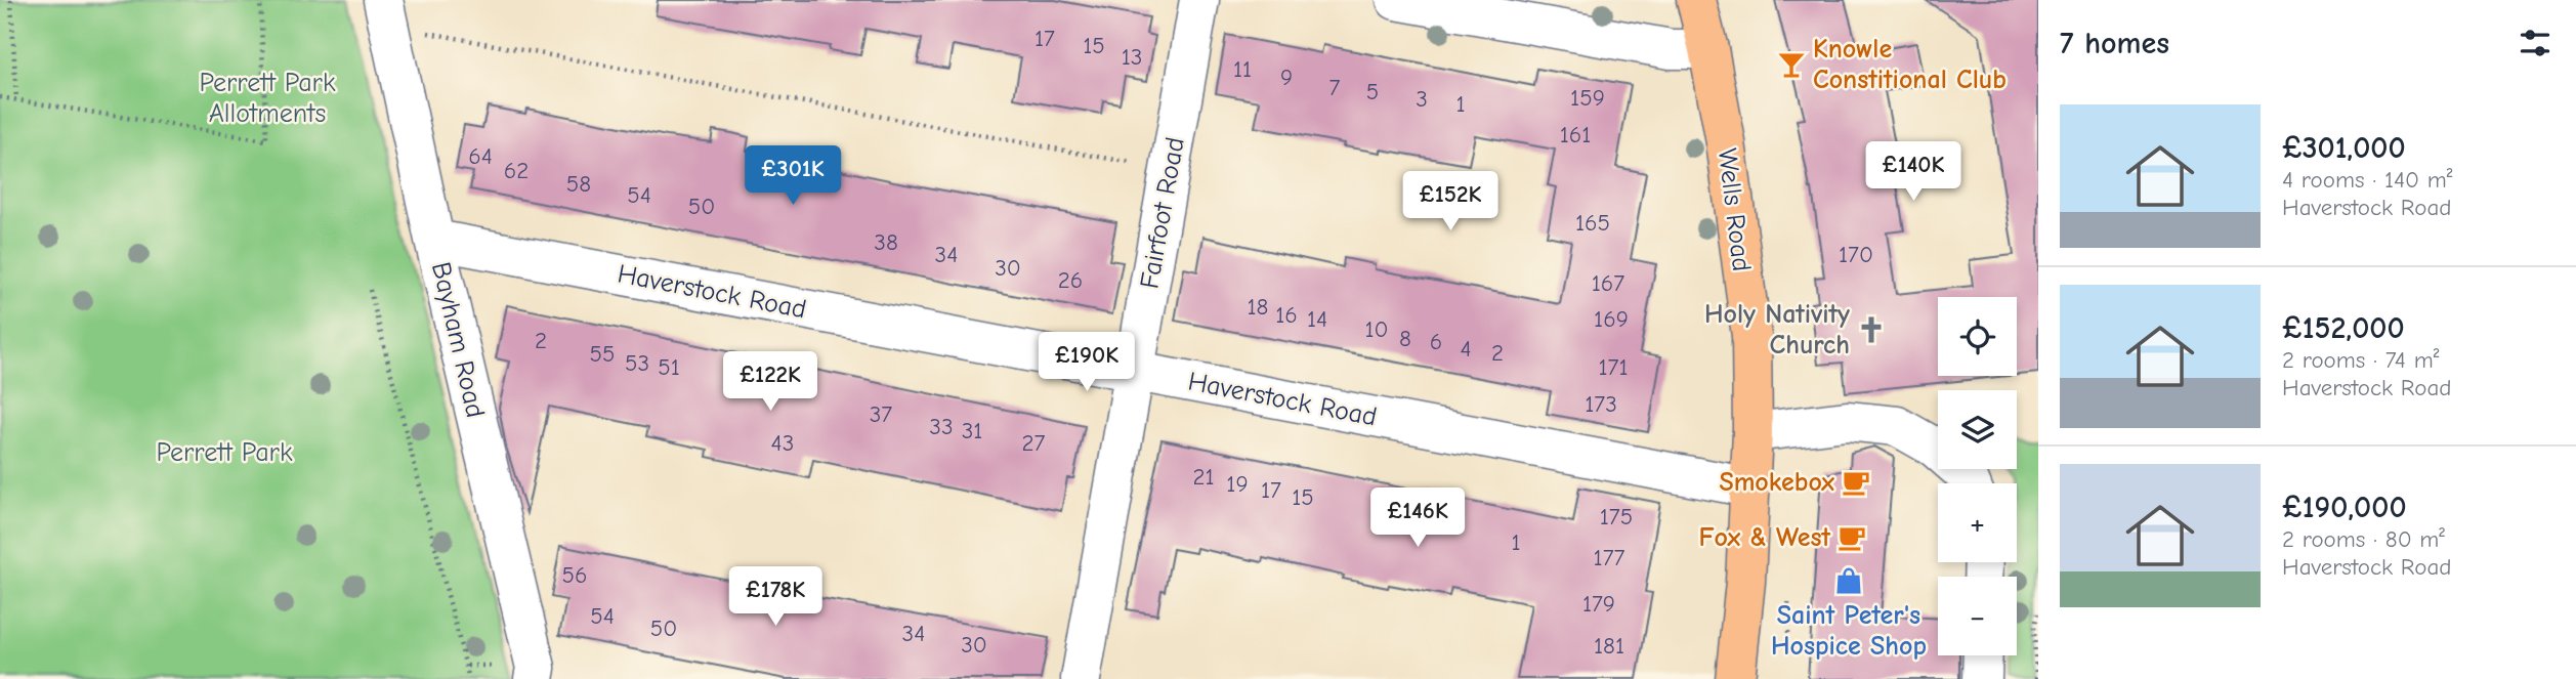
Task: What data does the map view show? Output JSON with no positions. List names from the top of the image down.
{
  "streets": {
    "highway": ["Wells Road"],
    "street": ["Fairfoot Road", "Haverstock Road", "Bayham Road"]
  },
  "crossings": [
    ["Wells Road", "Haverstock Road"],
    ["Fairfoot Road", "Haverstock Road"],
    ["Haverstock Road", "Bayham Road"]
  ],
  "parks": ["Perrett Park Allotments", "Perrett Park"],
  "places": {
    "bar": ["Knowle Constitional Club"],
    "church": ["Holy Nativity Church"],
    "cafe": ["Smokebox", "Fox & West"],
    "shop": ["Saint Peter's Hospice Shop"]
  },
  "house_numbers": [
    "17",
    "15",
    "13",
    "11",
    "9",
    "7",
    "5",
    "159",
    "3",
    "1",
    "161",
    "64",
    "62",
    "58",
    "54",
    "50",
    "165",
    "38",
    "34",
    "170",
    "30",
    "26",
    "167",
    "18",
    "16",
    "14",
    "169",
    "10",
    "8",
    "2",
    "6",
    "4",
    "2",
    "55",
    "53",
    "51",
    "171",
    "173",
    "37",
    "33",
    "31",
    "43",
    "27",
    "21",
    "19",
    "17",
    "15",
    "175",
    "1",
    "177",
    "56",
    "179",
    "54",
    "50",
    "34",
    "30",
    "181"
  ],
  "page": {
    "heading": "7 homes",
    "list": [
      {
        "name": "£301,000",
        "note": "4 rooms · 140 m² · Haverstock Road"
      },
      {
        "name": "£152,000",
        "note": "2 rooms · 74 m² · Haverstock Road"
      },
      {
        "name": "£190,000",
        "note": "2 rooms · 80 m² · Haverstock Road"
      }
    ],
    "price": [
      "£140K",
      "£301K",
      "£152K",
      "£190K",
      "£122K",
      "£146K",
      "£178K"
    ],
    "map_buttons": ["+", "−"]
  }
}
